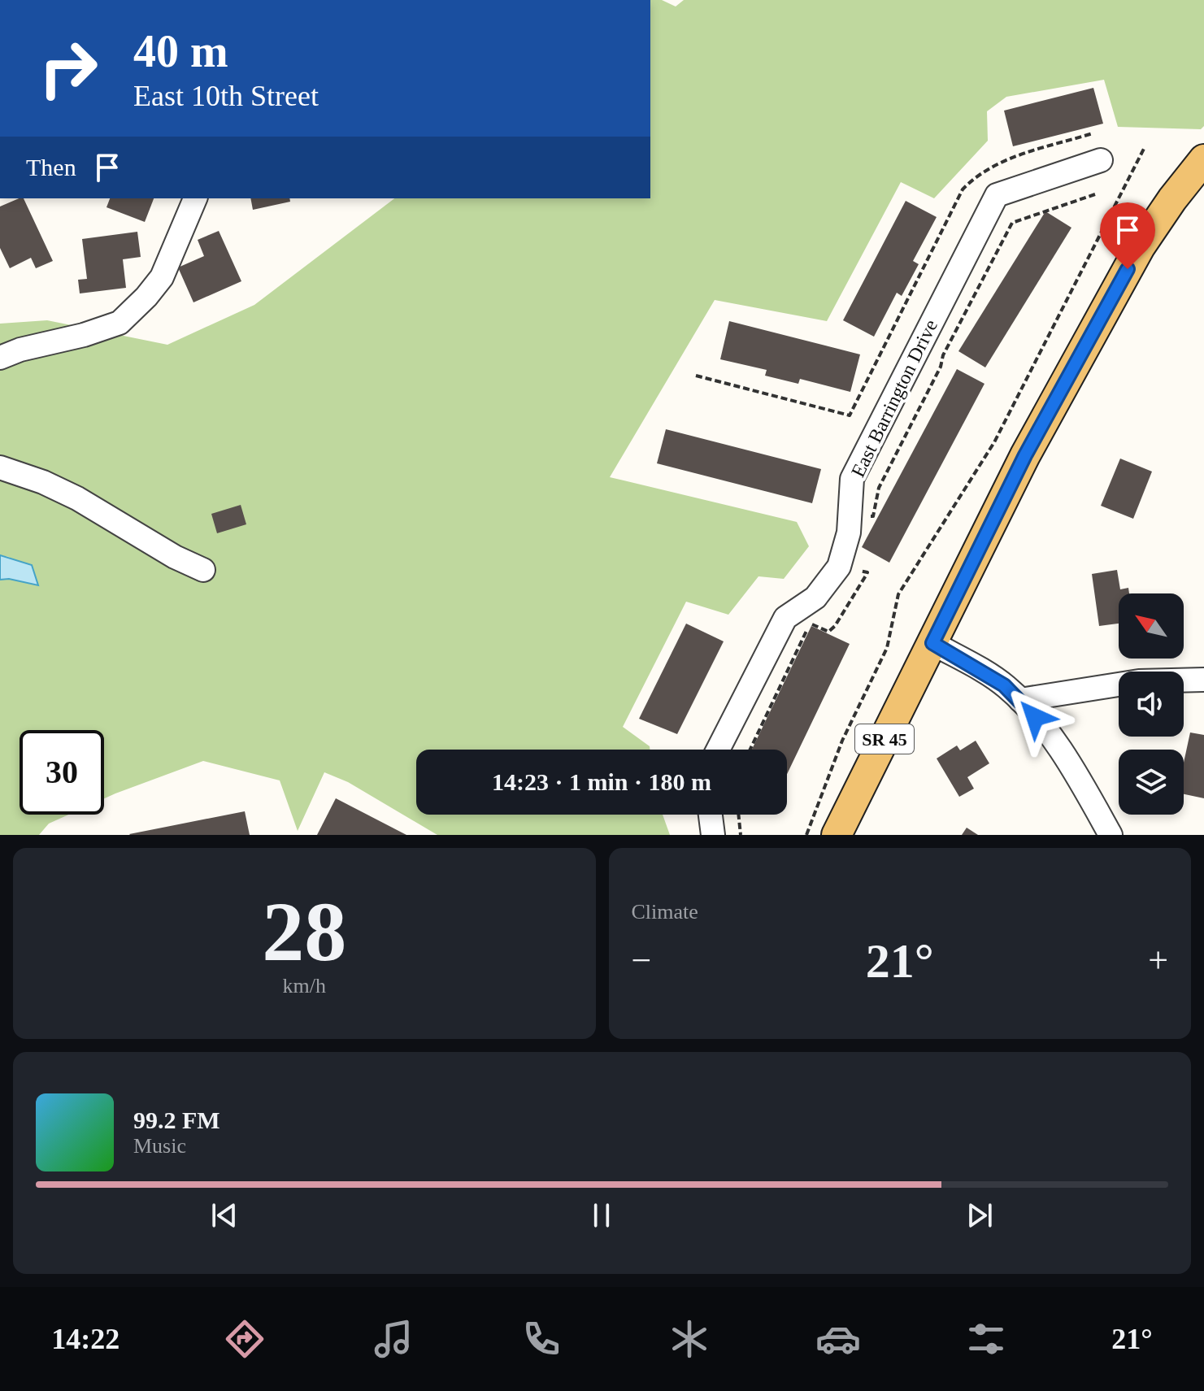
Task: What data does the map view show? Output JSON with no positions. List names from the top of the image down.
{
  "streets": {
    "main road": ["SR 45"],
    "street": ["East Barrington Drive"]
  },
  "north": "top left",
  "page": {
    "turn": ["40 m", "East 10th Street"],
    "then": "Then",
    "limit": "30",
    "trip": "14:23 · 1 min · 180 m",
    "tile": [
      ["28", "km/h"],
      "Climate"
    ],
    "heat": ["−", "21°", "+"],
    "song": ["99.2 FM", "Music"],
    "tabs": ["14:22", "21°"]
  }
}
